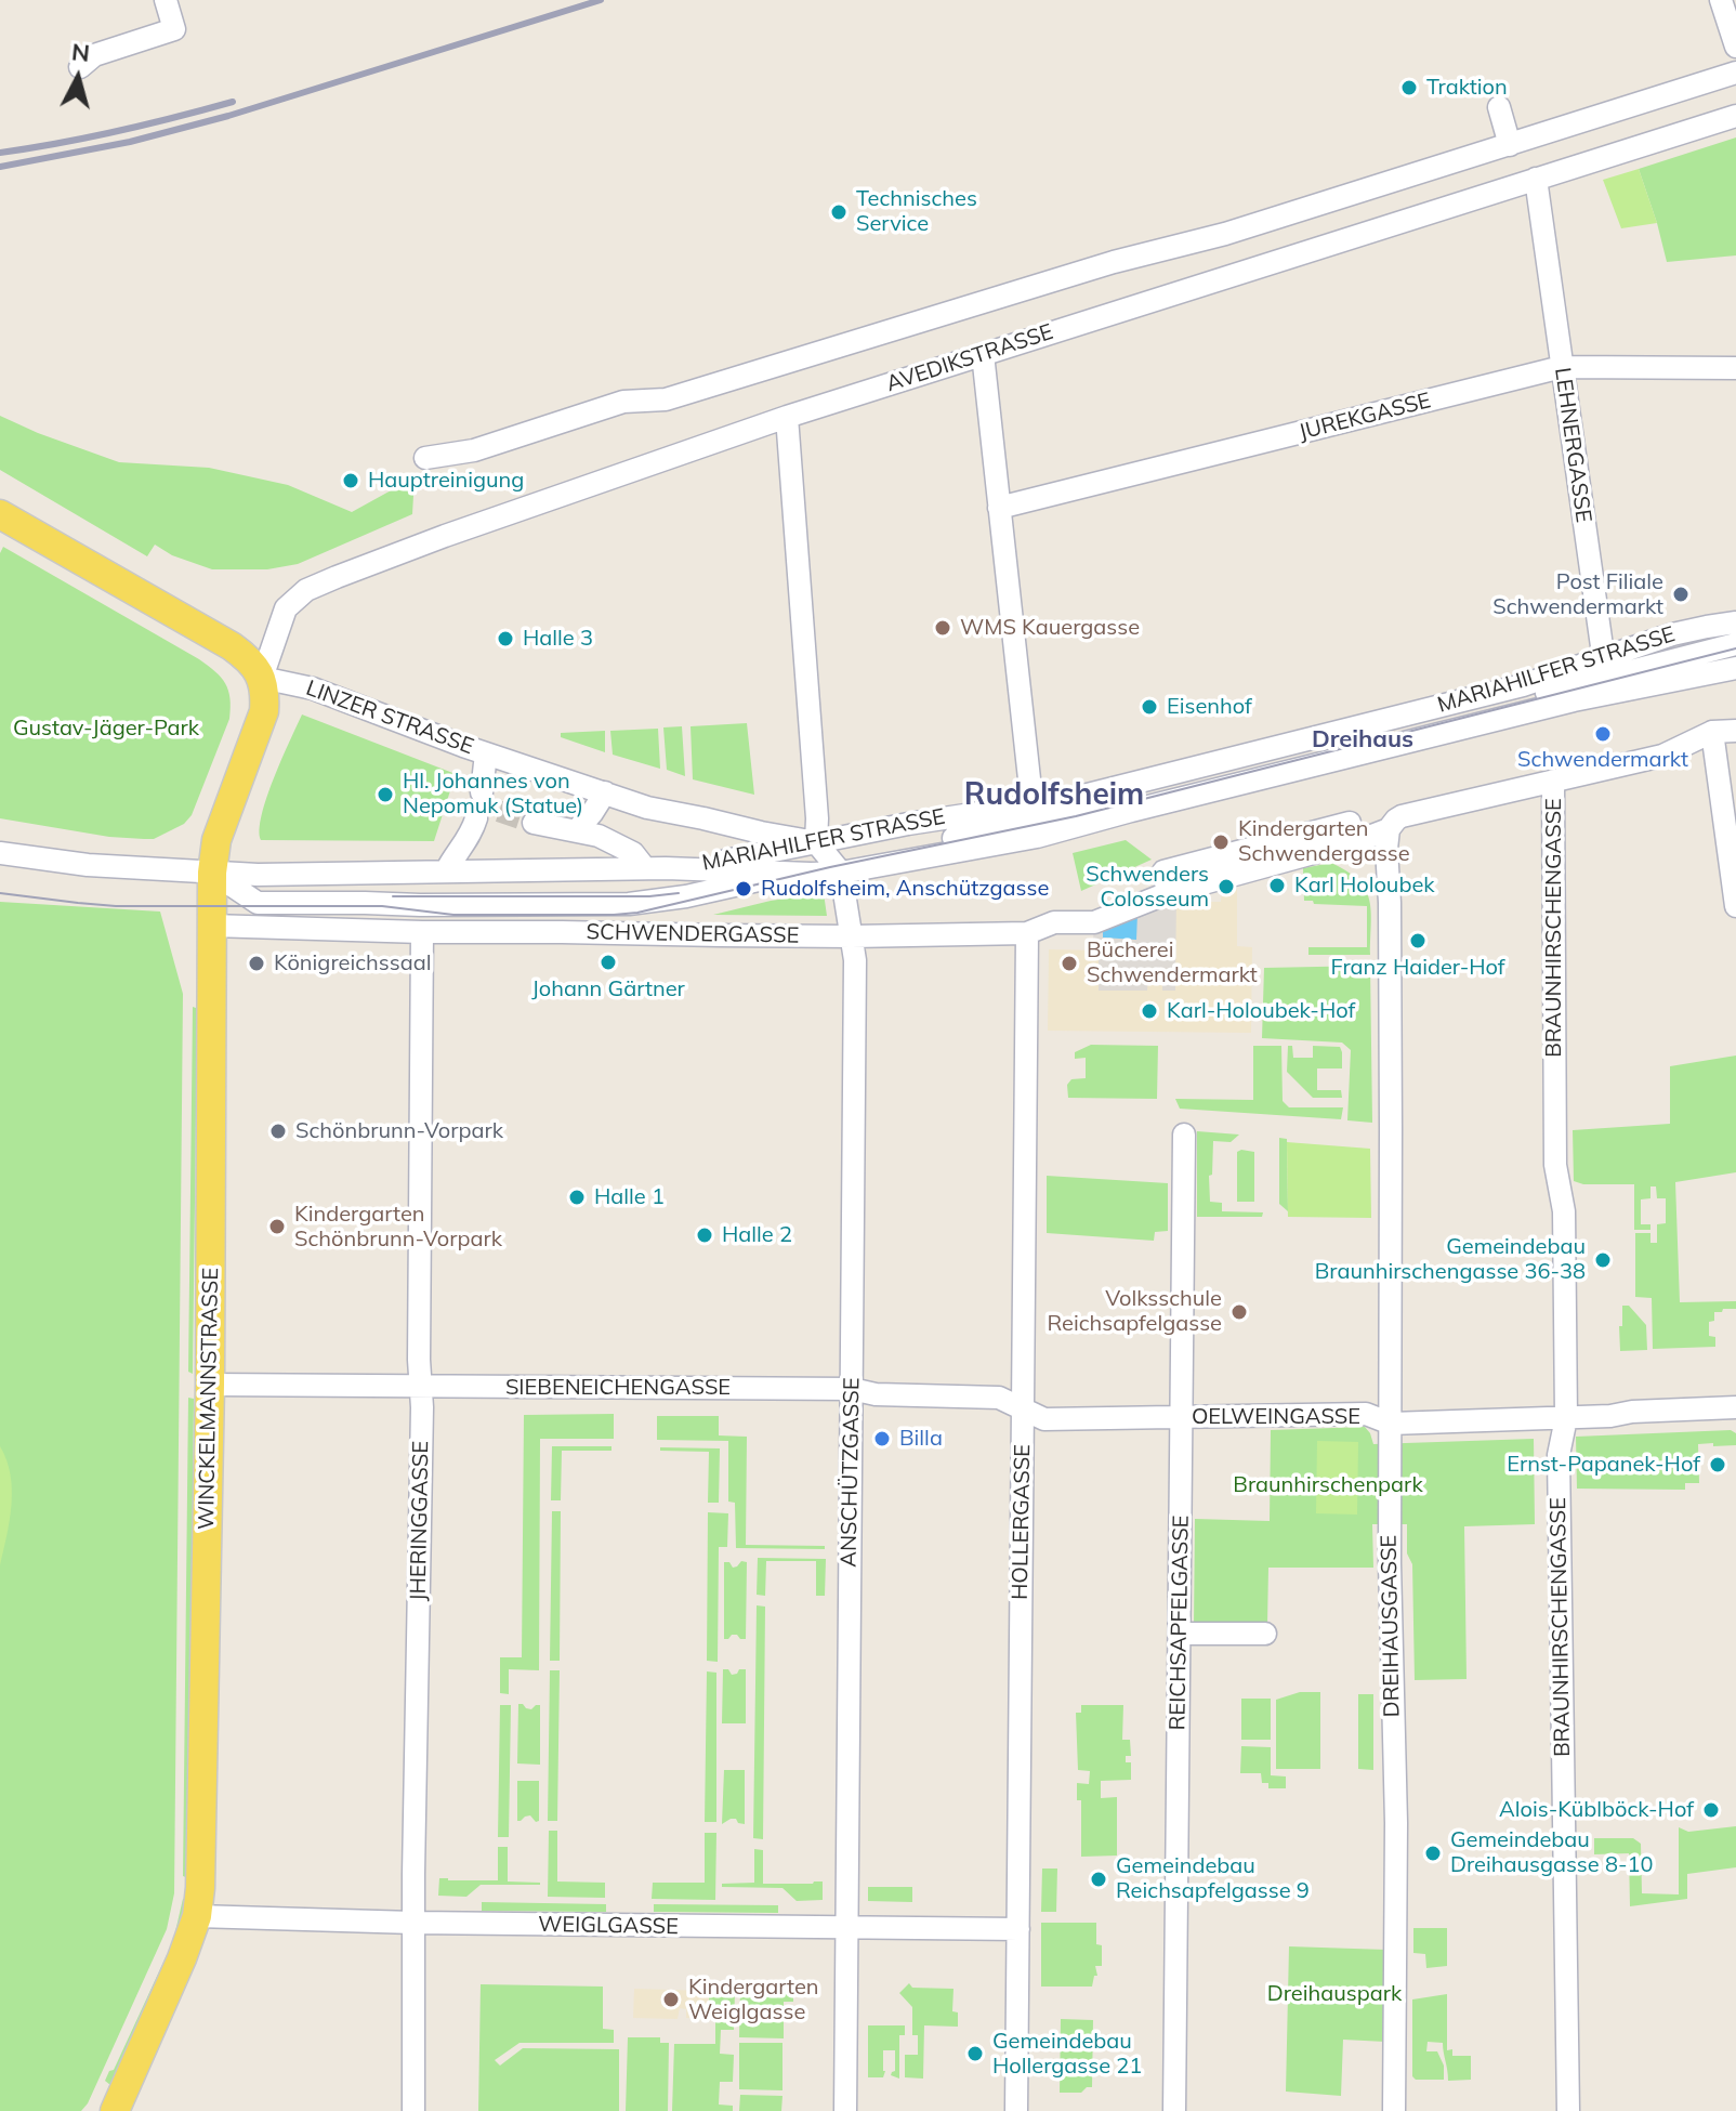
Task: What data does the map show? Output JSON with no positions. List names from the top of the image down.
{
  "streets": {
    "main road": ["WINCKELMANNSTRASSE"],
    "street": [
      "AVEDIKSTRASSE",
      "JUREKGASSE",
      "LEHNERGASSE",
      "MARIAHILFER STRASSE",
      "LINZER STRASSE",
      "BRAUNHIRSCHENGASSE",
      "SCHWENDERGASSE",
      "SIEBENEICHENGASSE",
      "OELWEINGASSE",
      "ANSCHÜTZGASSE",
      "JHERINGGASSE",
      "HOLLERGASSE",
      "REICHSAPFELGASSE",
      "DREIHAUSGASSE",
      "WEIGLGASSE"
    ]
  },
  "crossings": [
    ["AVEDIKSTRASSE", "LEHNERGASSE"],
    ["AVEDIKSTRASSE", "LINZER STRASSE"],
    ["AVEDIKSTRASSE", "WINCKELMANNSTRASSE"],
    ["JUREKGASSE", "LEHNERGASSE"],
    ["LEHNERGASSE", "MARIAHILFER STRASSE"],
    ["MARIAHILFER STRASSE", "LINZER STRASSE"],
    ["MARIAHILFER STRASSE", "WINCKELMANNSTRASSE"],
    ["MARIAHILFER STRASSE", "ANSCHÜTZGASSE"],
    ["LINZER STRASSE", "WINCKELMANNSTRASSE"],
    ["LINZER STRASSE", "ANSCHÜTZGASSE"],
    ["BRAUNHIRSCHENGASSE", "SCHWENDERGASSE"],
    ["BRAUNHIRSCHENGASSE", "OELWEINGASSE"],
    ["SCHWENDERGASSE", "WINCKELMANNSTRASSE"],
    ["SCHWENDERGASSE", "ANSCHÜTZGASSE"],
    ["SCHWENDERGASSE", "JHERINGGASSE"],
    ["SCHWENDERGASSE", "HOLLERGASSE"],
    ["SCHWENDERGASSE", "DREIHAUSGASSE"],
    ["SIEBENEICHENGASSE", "WINCKELMANNSTRASSE"],
    ["SIEBENEICHENGASSE", "OELWEINGASSE"],
    ["SIEBENEICHENGASSE", "ANSCHÜTZGASSE"],
    ["SIEBENEICHENGASSE", "JHERINGGASSE"],
    ["SIEBENEICHENGASSE", "HOLLERGASSE"],
    ["WINCKELMANNSTRASSE", "WEIGLGASSE"],
    ["OELWEINGASSE", "HOLLERGASSE"],
    ["OELWEINGASSE", "REICHSAPFELGASSE"],
    ["OELWEINGASSE", "DREIHAUSGASSE"],
    ["ANSCHÜTZGASSE", "WEIGLGASSE"],
    ["JHERINGGASSE", "WEIGLGASSE"],
    ["HOLLERGASSE", "WEIGLGASSE"]
  ],
  "districts": ["Dreihaus", "Rudolfsheim"],
  "parks": ["Gustav-Jäger-Park", "Braunhirschenpark", "Dreihauspark"],
  "places": [
    "Traktion",
    "Technisches Service",
    "Hauptreinigung",
    "Post Filiale Schwendermarkt",
    "WMS Kauergasse",
    "Halle 3",
    "Eisenhof",
    "Schwendermarkt",
    "Hl. Johannes von Nepomuk (Statue)",
    "Kindergarten Schwendergasse",
    "Karl Holoubek",
    "Schwenders Colosseum",
    "Rudolfsheim, Anschützgasse",
    "Franz Haider-Hof",
    "Johann Gärtner",
    "Königreichssaal",
    "Bücherei Schwendermarkt",
    "Karl-Holoubek-Hof",
    "Schönbrunn-Vorpark",
    "Halle 1",
    "Kindergarten Schönbrunn-Vorpark",
    "Halle 2",
    "Gemeindebau Braunhirschengasse 36-38",
    "Volksschule Reichsapfelgasse",
    "Billa",
    "Ernst-Papanek-Hof",
    "Alois-Küblböck-Hof",
    "Gemeindebau Dreihausgasse 8-10",
    "Gemeindebau Reichsapfelgasse 9",
    "Kindergarten Weiglgasse",
    "Gemeindebau Hollergasse 21"
  ],
  "north": "top"
}
